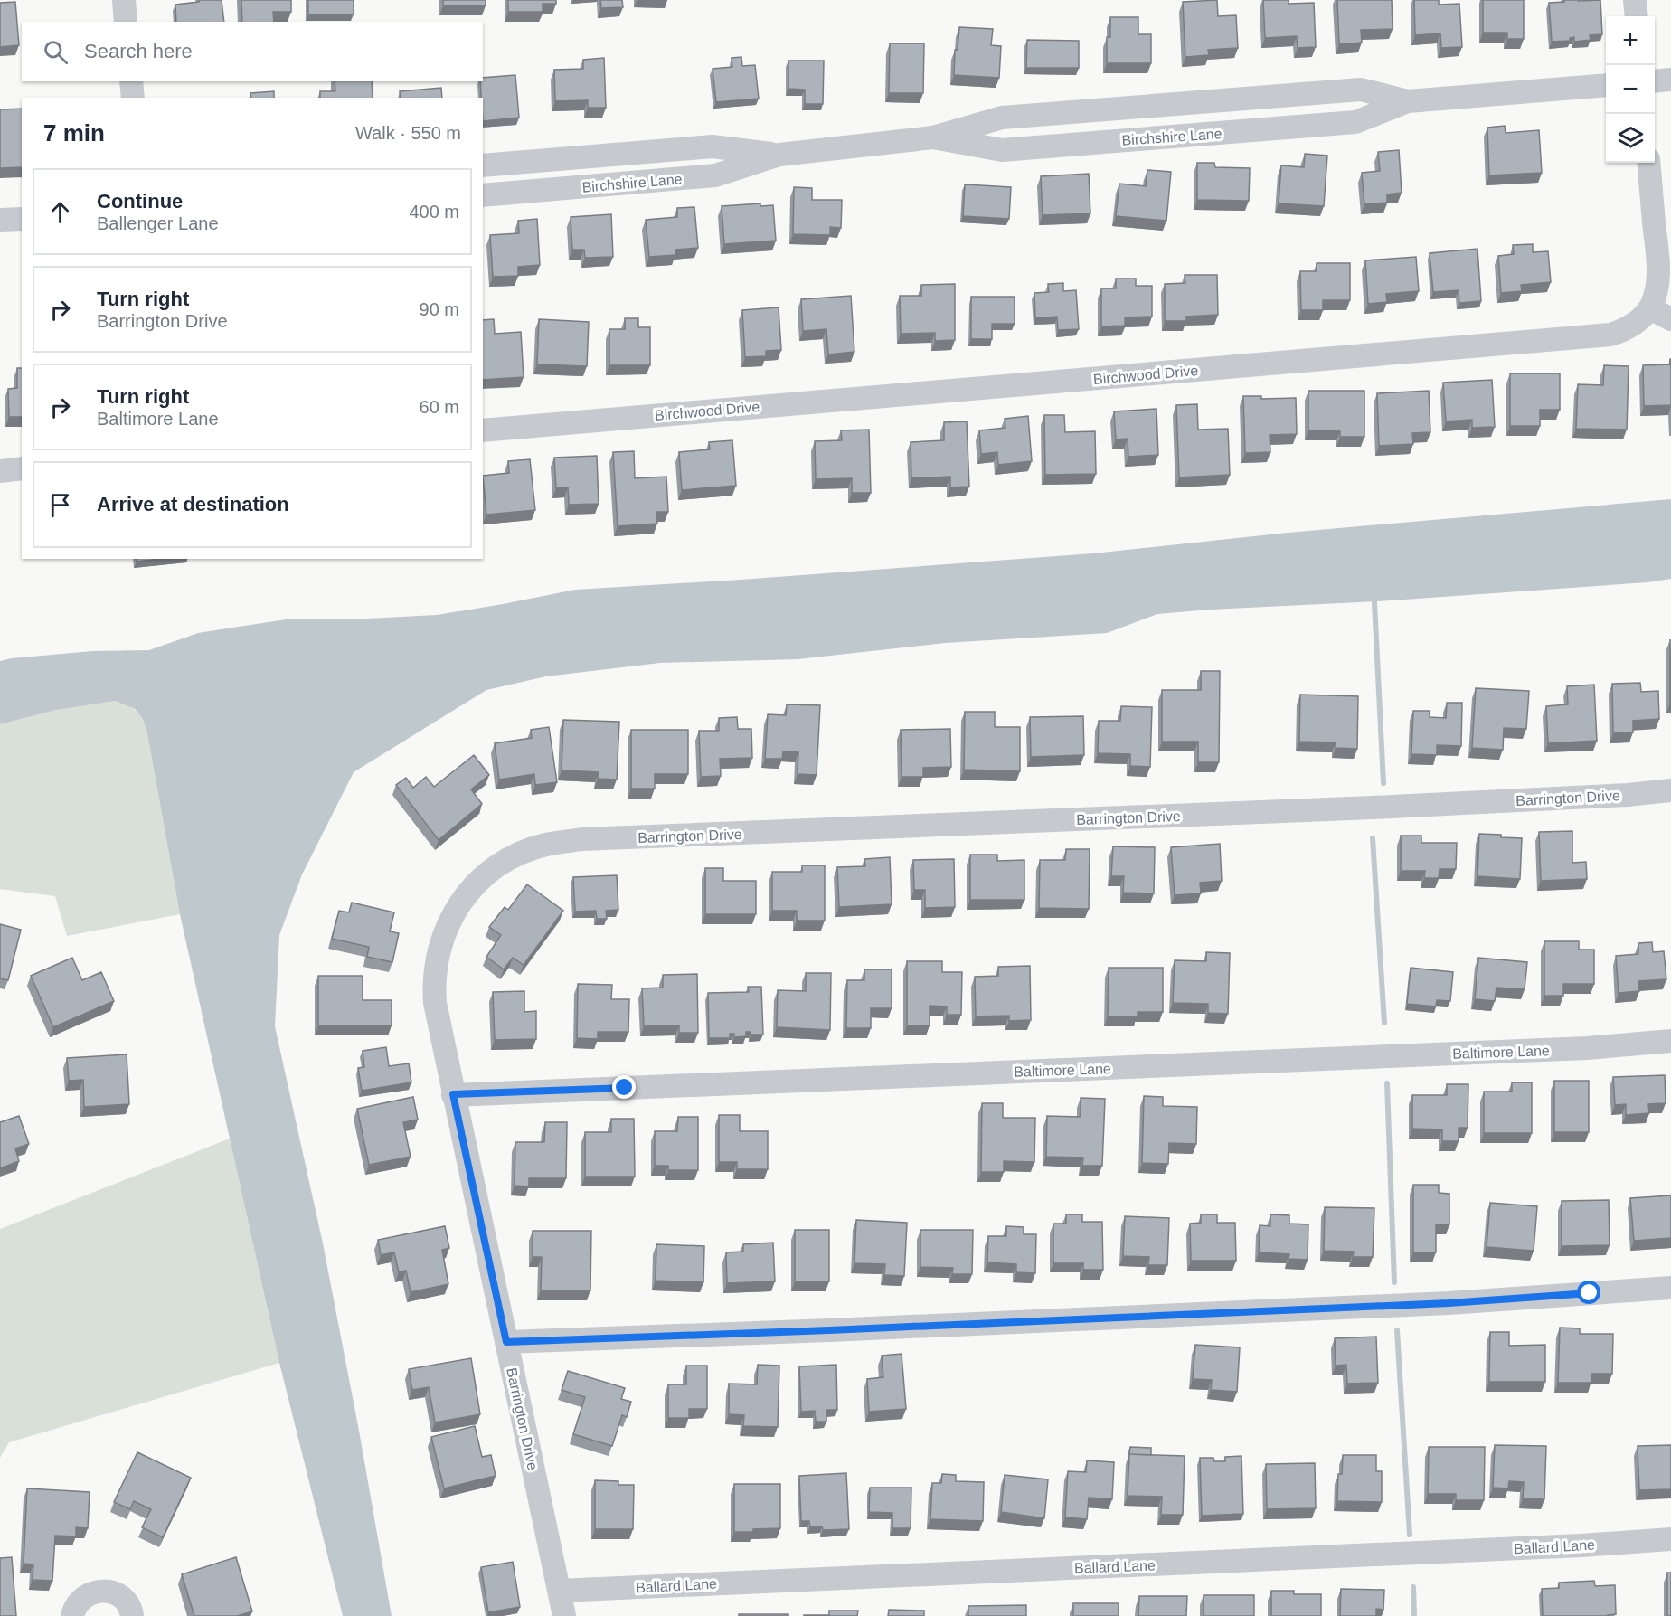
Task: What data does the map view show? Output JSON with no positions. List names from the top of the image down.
{
  "streets": {
    "street": [
      "Birchshire Lane",
      "Birchwood Drive",
      "Barrington Drive",
      "Baltimore Lane",
      "Ballard Lane"
    ]
  },
  "crossings": [
    ["Barrington Drive", "Baltimore Lane"],
    ["Barrington Drive", "Ballard Lane"]
  ],
  "page": {
    "map_buttons": ["+", "−"],
    "search": "Search here",
    "heading": ["7 min", "Walk · 550 m"],
    "list": [
      ["Continue", "Ballenger Lane", "400 m"],
      ["Turn right", "Barrington Drive", "90 m"],
      ["Turn right", "Baltimore Lane", "60 m"],
      "Arrive at destination"
    ]
  }
}
